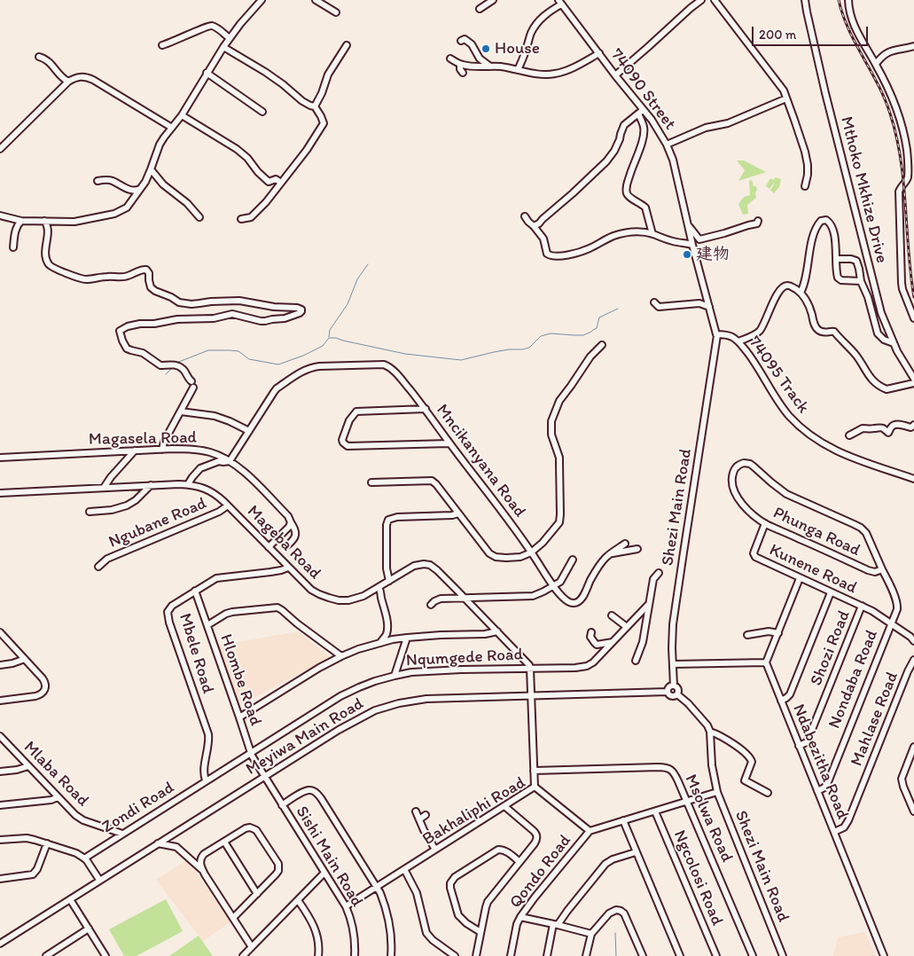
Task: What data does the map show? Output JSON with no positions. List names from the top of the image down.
{
  "streets": {
    "street": [
      "74090 Street",
      "Mthoko Mkhize Drive",
      "74095 Track",
      "Magasela Road",
      "Mncikanyana Road",
      "Shezi Main Road",
      "Ngubane Road",
      "Phunga Road",
      "Mageba Road",
      "Kunene Road",
      "Shozi Road",
      "Mbele Road",
      "Nqumgede Road",
      "Nondaba Road",
      "Hlombe Road",
      "Mahlase Road",
      "Meyiwa Main Road",
      "Ndabezitha Road",
      "Mlaba Road",
      "Zondi Road",
      "Bakhaliphi Road",
      "Msolwa Road",
      "Sishi Main Road",
      "Qondo Road",
      "Ngcolosi Road"
    ]
  },
  "crossings": [
    ["74090 Street", "74095 Track"],
    ["74090 Street", "Shezi Main Road"],
    ["74095 Track", "Shezi Main Road"],
    ["Magasela Road", "Mncikanyana Road"],
    ["Shezi Main Road", "Meyiwa Main Road"],
    ["Ngubane Road", "Mageba Road"],
    ["Phunga Road", "Kunene Road"],
    ["Mageba Road", "Mbele Road"],
    ["Mageba Road", "Nqumgede Road"],
    ["Kunene Road", "Shozi Road"],
    ["Kunene Road", "Nondaba Road"],
    ["Shozi Road", "Ndabezitha Road"],
    ["Mbele Road", "Nqumgede Road"],
    ["Mbele Road", "Hlombe Road"],
    ["Mbele Road", "Zondi Road"],
    ["Nqumgede Road", "Hlombe Road"],
    ["Nqumgede Road", "Zondi Road"],
    ["Nondaba Road", "Ndabezitha Road"],
    ["Hlombe Road", "Meyiwa Main Road"],
    ["Hlombe Road", "Sishi Main Road"],
    ["Mahlase Road", "Ndabezitha Road"],
    ["Meyiwa Main Road", "Sishi Main Road"],
    ["Mlaba Road", "Zondi Road"],
    ["Bakhaliphi Road", "Sishi Main Road"],
    ["Bakhaliphi Road", "Qondo Road"]
  ],
  "places": ["House", "建物"],
  "scale_bar": "200 m"
}
